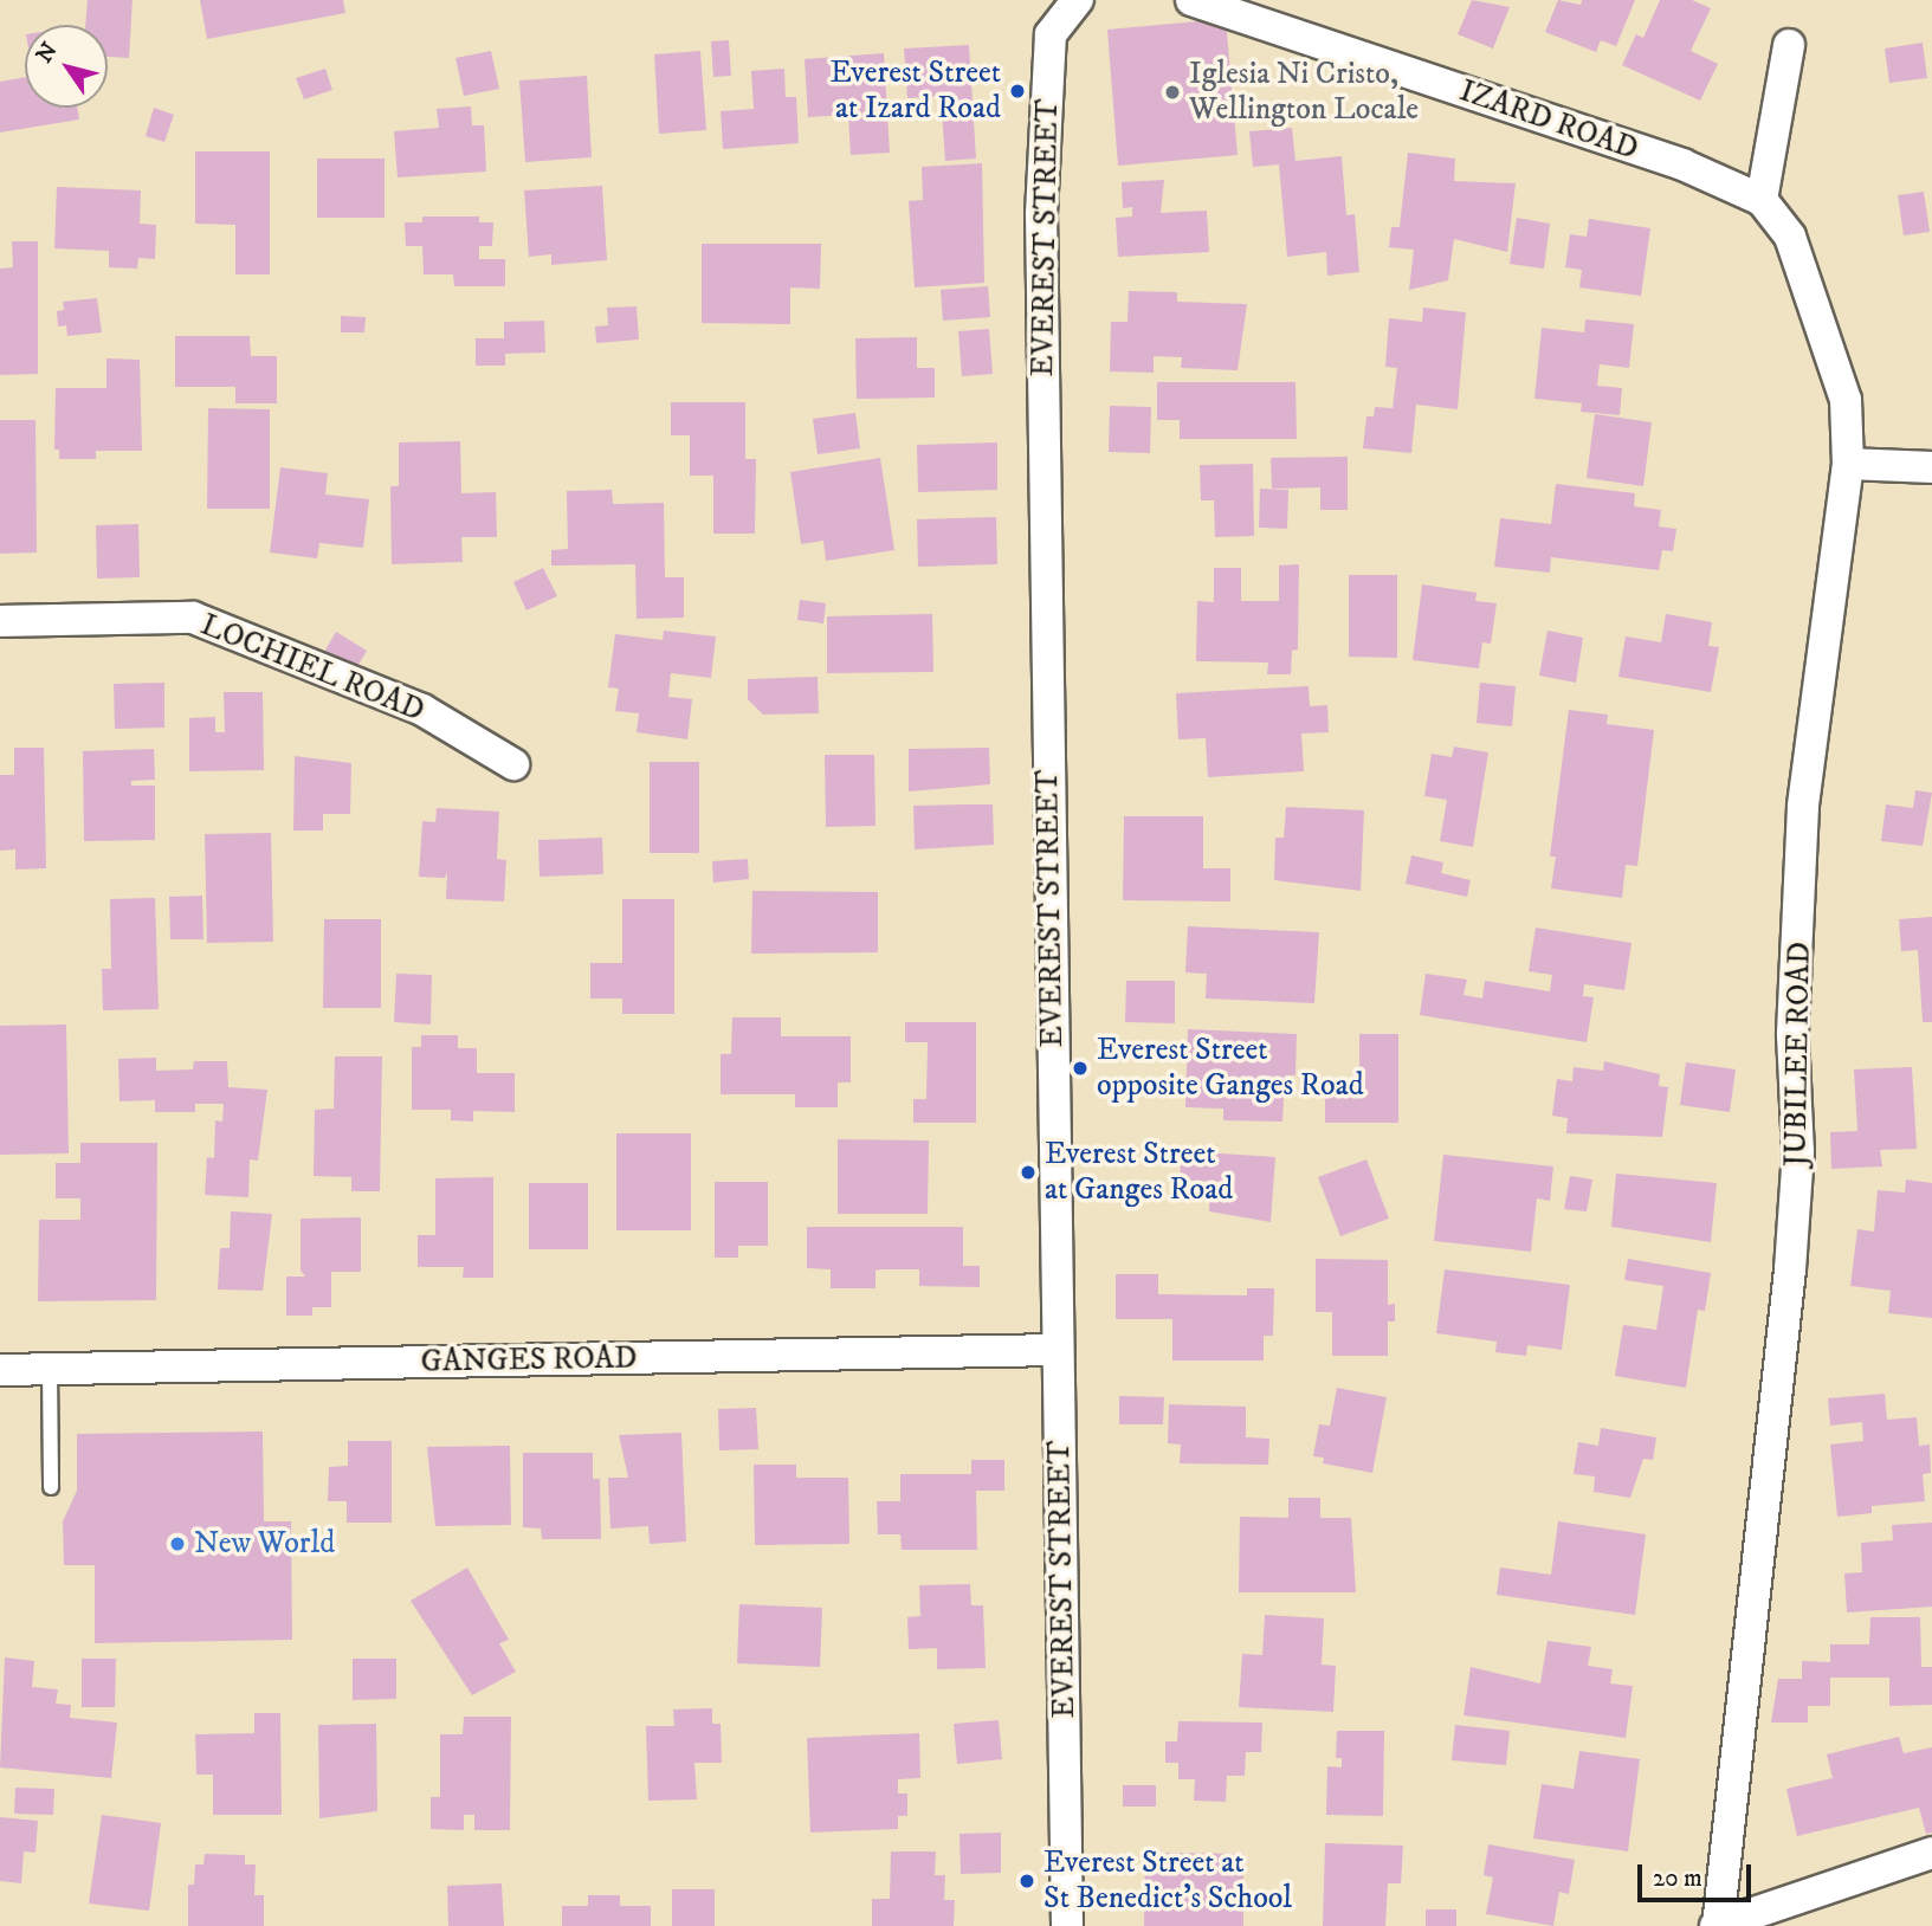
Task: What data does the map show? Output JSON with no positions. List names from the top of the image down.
{
  "streets": {
    "street": [
      "IZARD ROAD",
      "EVEREST STREET",
      "LOCHIEL ROAD",
      "JUBILEE ROAD",
      "GANGES ROAD"
    ]
  },
  "crossings": [
    ["IZARD ROAD", "JUBILEE ROAD"],
    ["EVEREST STREET", "GANGES ROAD"]
  ],
  "places": [
    "Everest Street at Izard Road",
    "Iglesia Ni Cristo, Wellington Locale",
    "Everest Street opposite Ganges Road",
    "Everest Street at Ganges Road",
    "New World",
    "Everest Street at St Benedict's School"
  ],
  "scale_bar": "20 m",
  "north": "top left"
}
